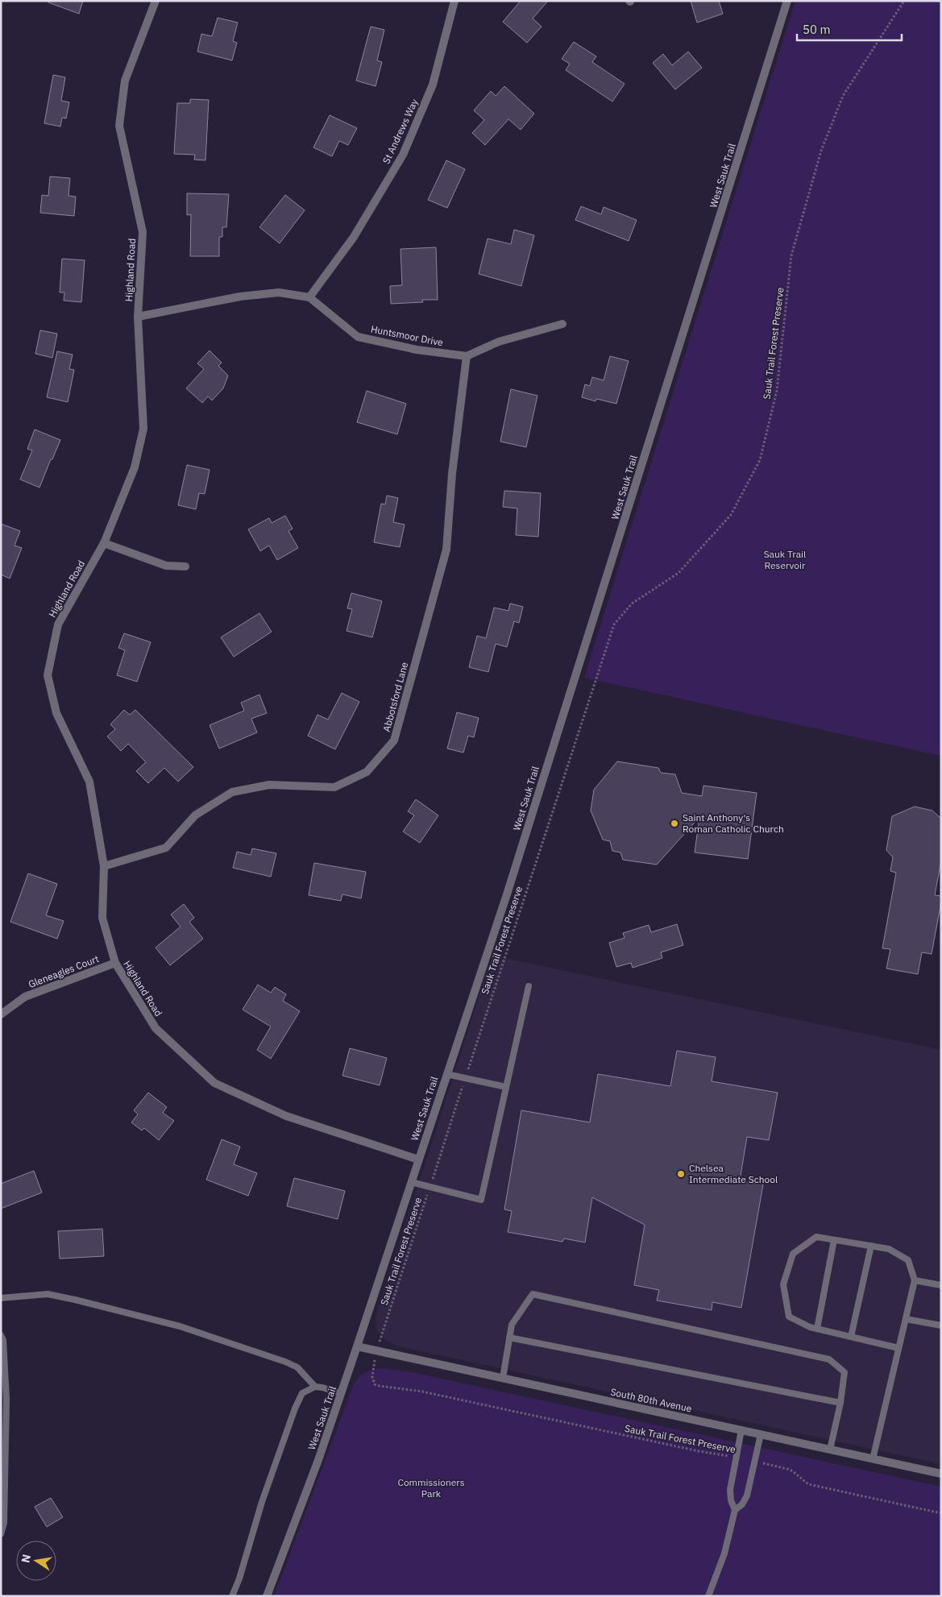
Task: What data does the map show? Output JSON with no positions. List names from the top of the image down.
{
  "streets": {
    "street": [
      "St Andrews Way",
      "West Sauk Trail",
      "Highland Road",
      "Huntsmoor Drive",
      "Abbotsford Lane",
      "Gleneagles Court",
      "South 80th Avenue"
    ],
    "path": ["Sauk Trail Forest Preserve"]
  },
  "crossings": [
    ["St Andrews Way", "Huntsmoor Drive"],
    ["West Sauk Trail", "Highland Road"],
    ["West Sauk Trail", "South 80th Avenue"],
    ["Highland Road", "Huntsmoor Drive"],
    ["Highland Road", "Abbotsford Lane"],
    ["Highland Road", "Gleneagles Court"],
    ["Huntsmoor Drive", "Abbotsford Lane"],
    ["Sauk Trail Forest Preserve", "South 80th Avenue"]
  ],
  "parks": ["Sauk Trail Reservoir", "Commissioners Park"],
  "places": ["Saint Anthony's Roman Catholic Church", "Chelsea Intermediate School"],
  "scale_bar": "50 m",
  "north": "left"
}
